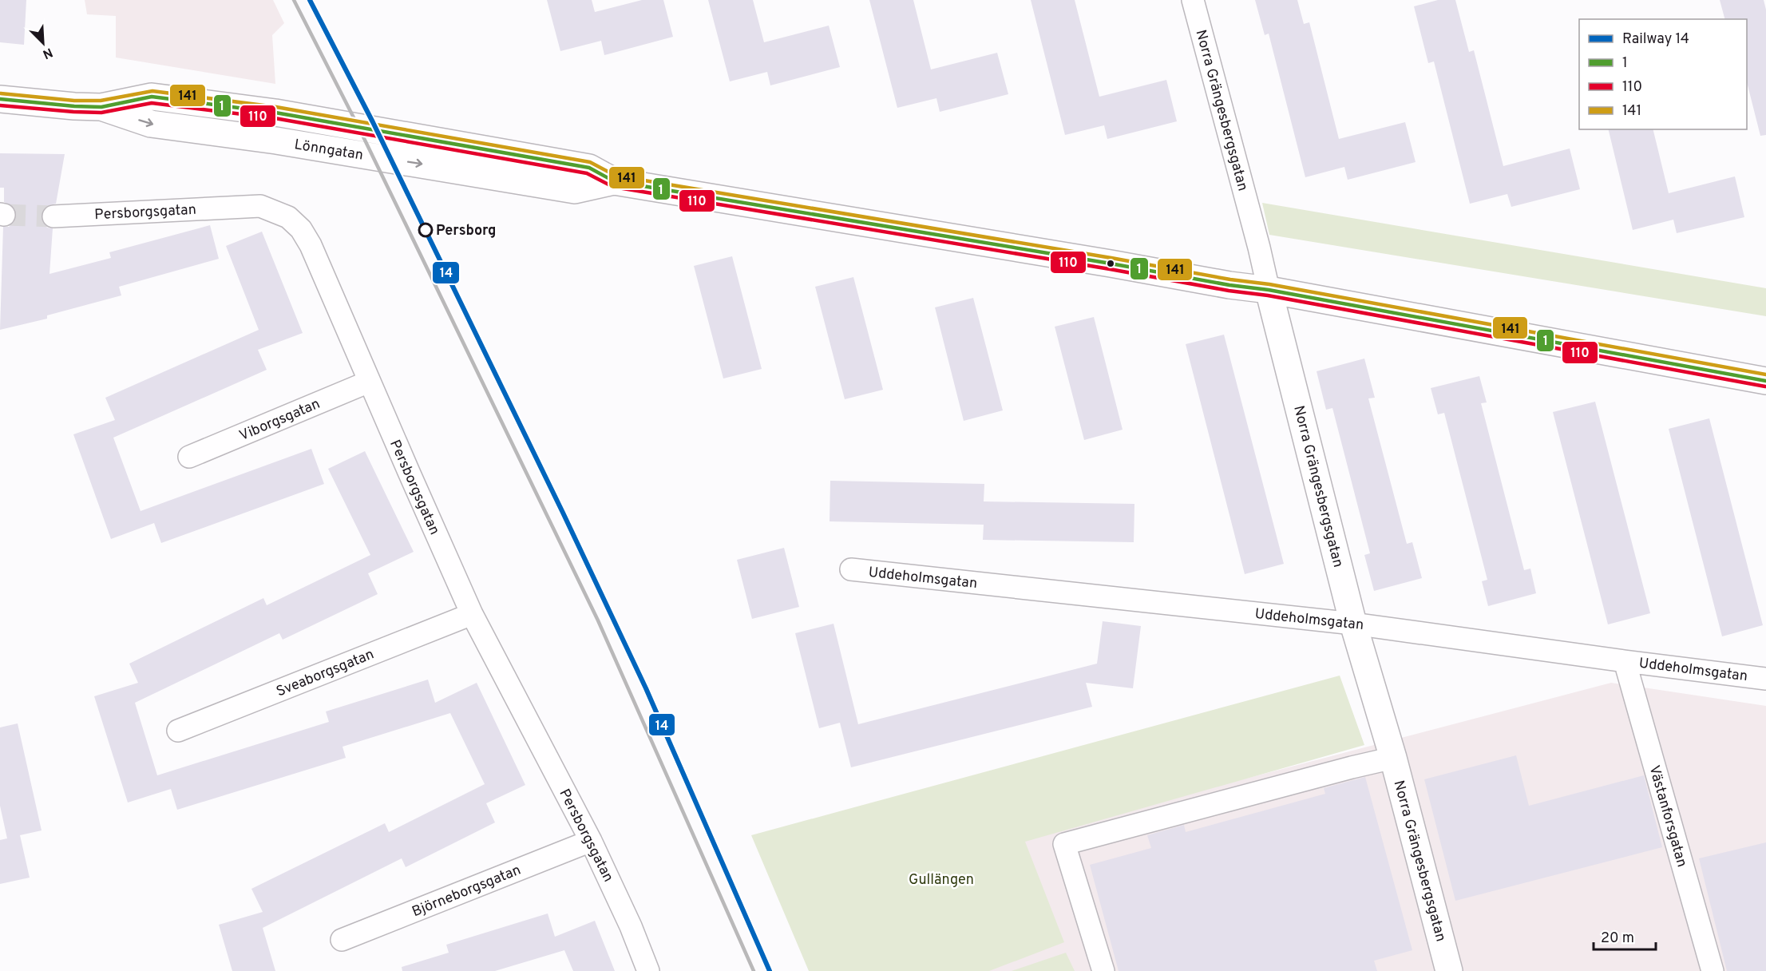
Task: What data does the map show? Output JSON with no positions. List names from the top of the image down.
{
  "streets": {
    "street": [
      "Norra Grängesbergsgatan",
      "Lönngatan",
      "Persborgsgatan",
      "Viborgsgatan",
      "Uddeholmsgatan",
      "Sveaborgsgatan",
      "Västanforsgatan",
      "Björneborgsgatan"
    ]
  },
  "crossings": [
    ["Norra Grängesbergsgatan", "Lönngatan"],
    ["Norra Grängesbergsgatan", "Uddeholmsgatan"],
    ["Persborgsgatan", "Viborgsgatan"],
    ["Persborgsgatan", "Sveaborgsgatan"],
    ["Persborgsgatan", "Björneborgsgatan"],
    ["Uddeholmsgatan", "Västanforsgatan"]
  ],
  "parks": ["Gullängen"],
  "places": ["Persborg"],
  "lines": [
    "rail line 14",
    "transit line 141",
    "transit line 1",
    "transit line 110"
  ],
  "legend": [
    "Railway 14",
    "1",
    "110",
    "141"
  ],
  "scale_bar": "20 m",
  "north": "bottom right"
}
